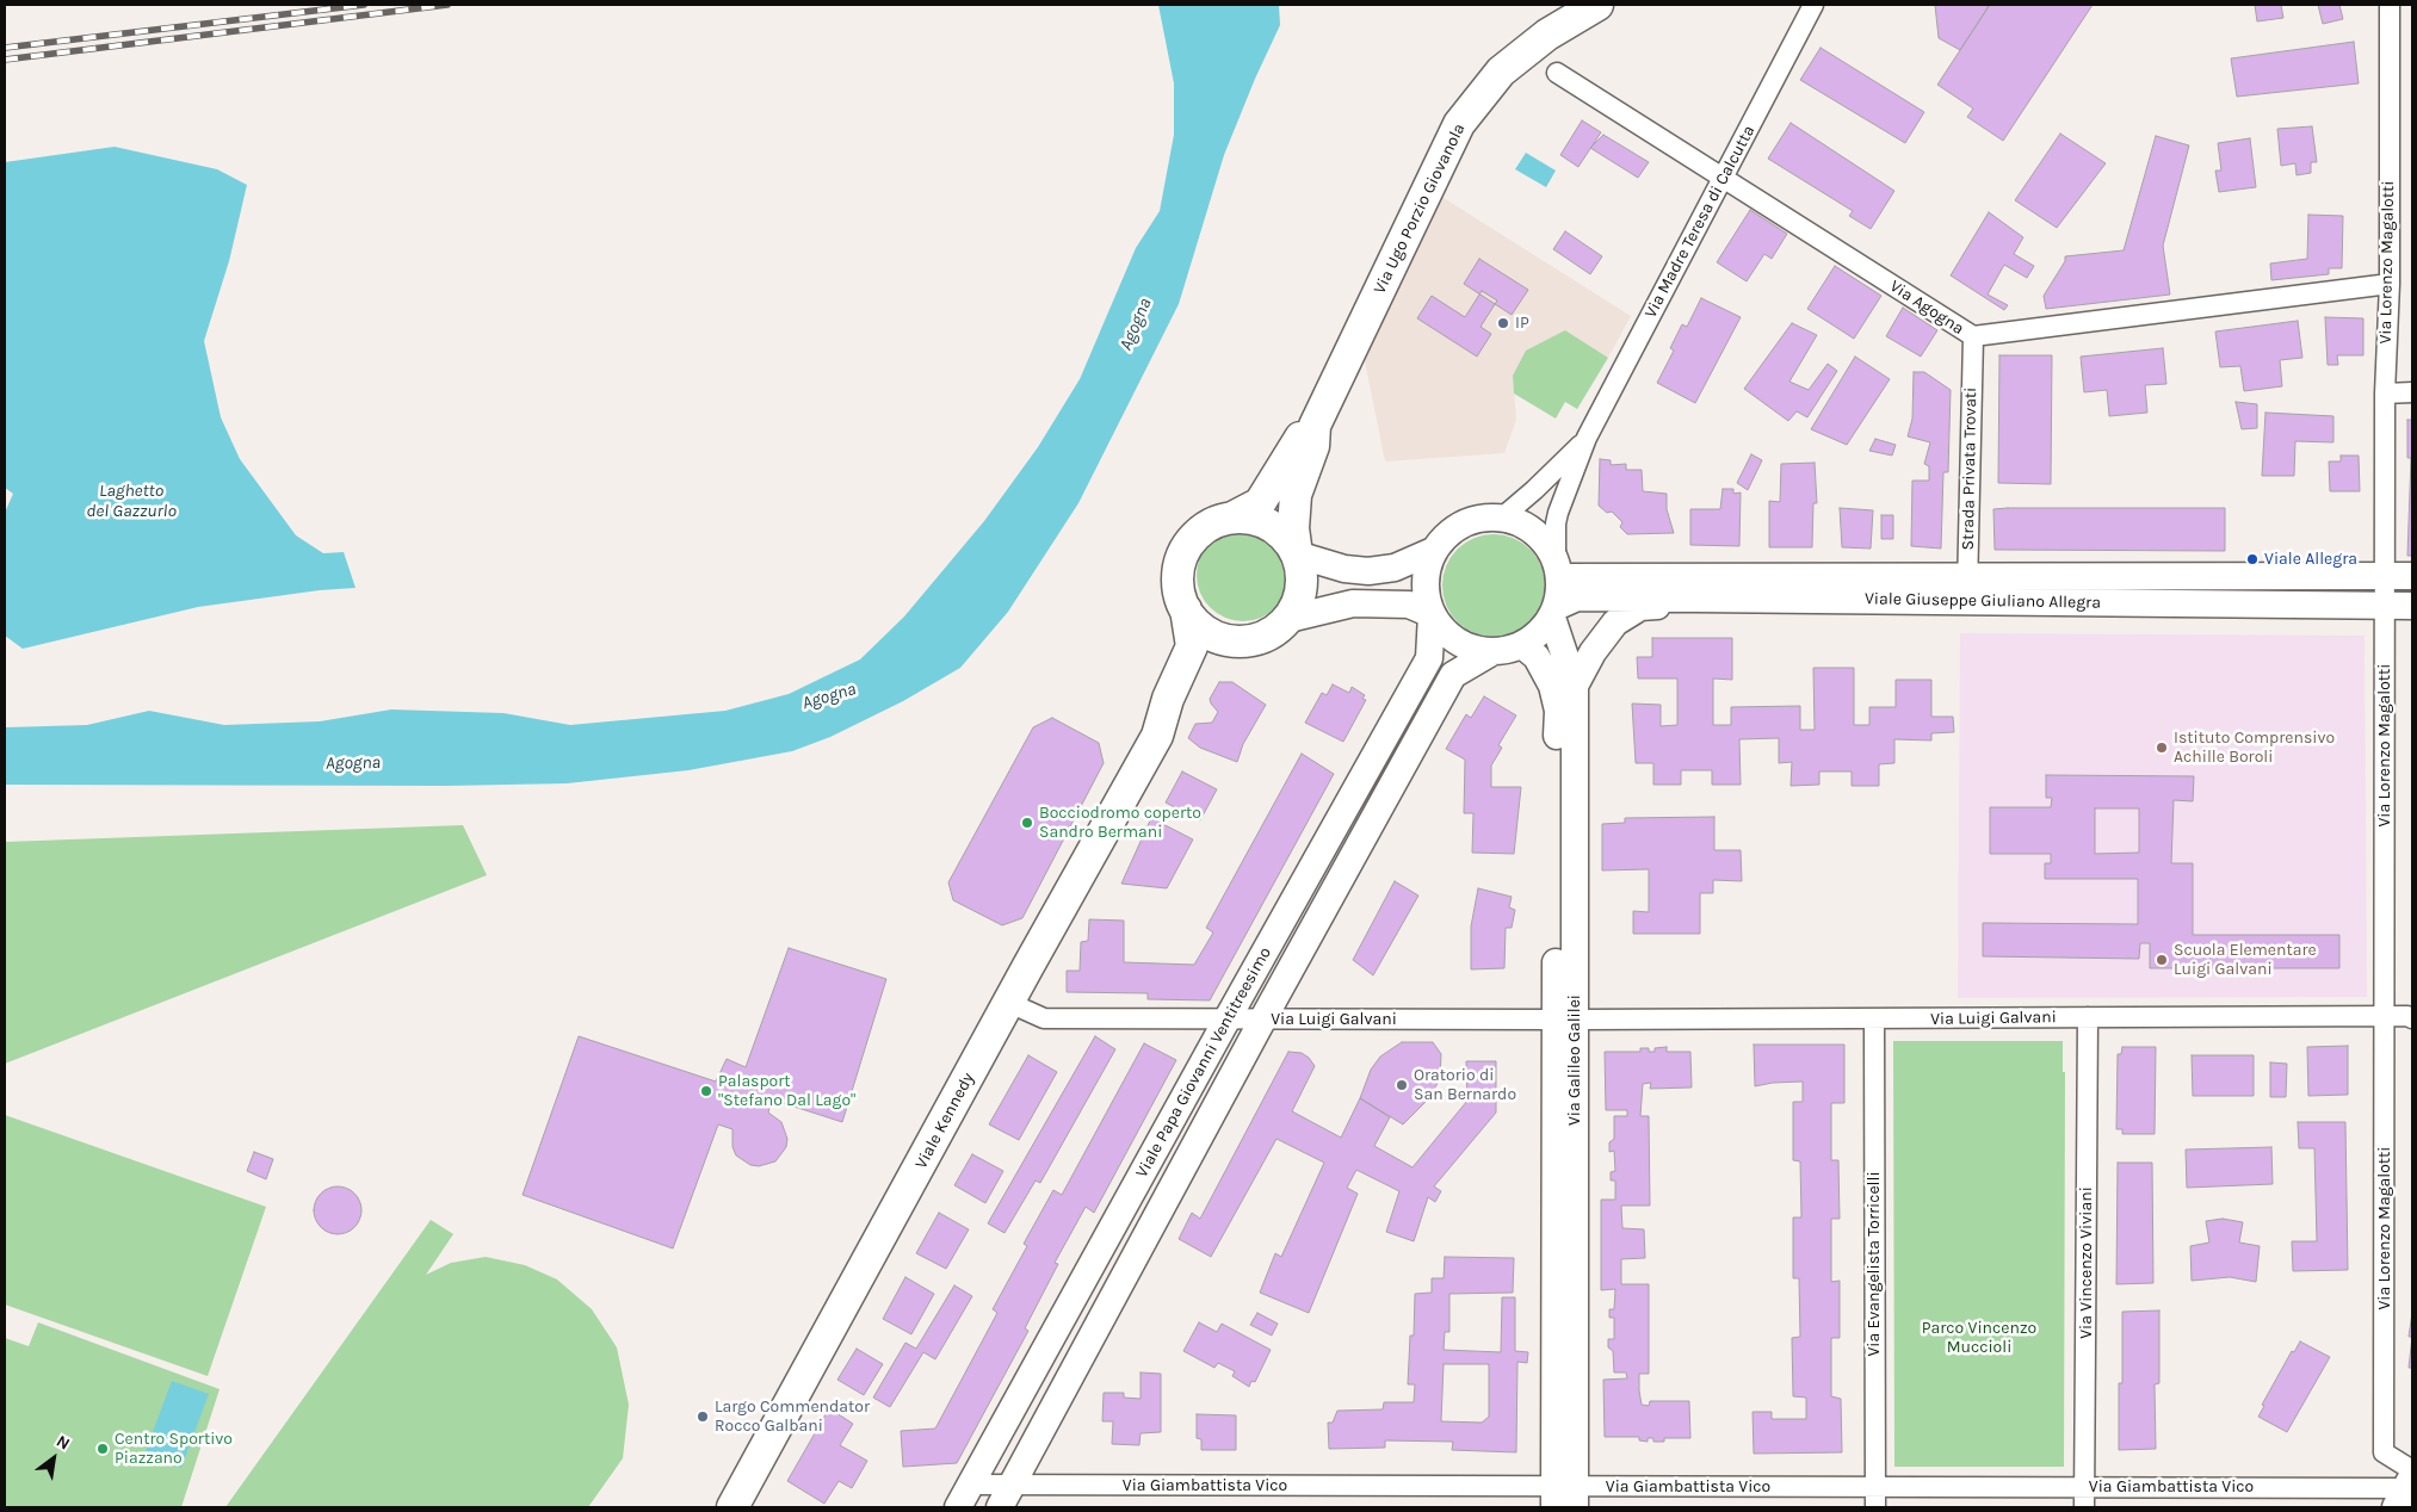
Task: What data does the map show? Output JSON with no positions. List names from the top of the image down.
{
  "streets": {
    "main road": ["Via Ugo Porzio Giovanola", "Viale Kennedy"],
    "street": [
      "Via Madre Teresa di Calcutta",
      "Via Lorenzo Magalotti",
      "Via Agogna",
      "Strada Privata Trovati",
      "Viale Giuseppe Giuliano Allegra",
      "Via Luigi Galvani",
      "Via Galileo Galilei",
      "Viale Papa Giovanni Ventitreesimo",
      "Via Vincenzo Viviani",
      "Via Evangelista Torricelli",
      "Via Giambattista Vico"
    ]
  },
  "crossings": [
    ["Via Madre Teresa di Calcutta", "Via Agogna"],
    ["Via Madre Teresa di Calcutta", "Viale Giuseppe Giuliano Allegra"],
    ["Via Madre Teresa di Calcutta", "Via Galileo Galilei"],
    ["Via Madre Teresa di Calcutta", "Viale Papa Giovanni Ventitreesimo"],
    ["Via Lorenzo Magalotti", "Via Agogna"],
    ["Via Lorenzo Magalotti", "Viale Giuseppe Giuliano Allegra"],
    ["Via Lorenzo Magalotti", "Via Luigi Galvani"],
    ["Via Lorenzo Magalotti", "Via Giambattista Vico"],
    ["Via Agogna", "Strada Privata Trovati"],
    ["Strada Privata Trovati", "Viale Giuseppe Giuliano Allegra"],
    ["Viale Giuseppe Giuliano Allegra", "Via Galileo Galilei"],
    ["Viale Giuseppe Giuliano Allegra", "Viale Papa Giovanni Ventitreesimo"],
    ["Via Luigi Galvani", "Via Galileo Galilei"],
    ["Via Luigi Galvani", "Viale Papa Giovanni Ventitreesimo"],
    ["Via Luigi Galvani", "Viale Kennedy"],
    ["Via Luigi Galvani", "Via Vincenzo Viviani"],
    ["Via Luigi Galvani", "Via Evangelista Torricelli"],
    ["Via Galileo Galilei", "Viale Papa Giovanni Ventitreesimo"],
    ["Via Galileo Galilei", "Via Giambattista Vico"],
    ["Viale Papa Giovanni Ventitreesimo", "Via Giambattista Vico"],
    ["Via Vincenzo Viviani", "Via Giambattista Vico"],
    ["Via Evangelista Torricelli", "Via Giambattista Vico"]
  ],
  "water": ["Agogna", "Laghetto del Gazzurlo"],
  "parks": ["Parco Vincenzo Muccioli"],
  "places": [
    "IP",
    "Viale Allegra",
    "Istituto Comprensivo Achille Boroli",
    "Bocciodromo coperto Sandro Bermani",
    "Scuola Elementare Luigi Galvani",
    "Oratorio di San Bernardo",
    "Palasport \"Stefano Dal Lago\"",
    "Largo Commendator Rocco Galbani",
    "Centro Sportivo Piazzano"
  ],
  "north": "top right"
}
